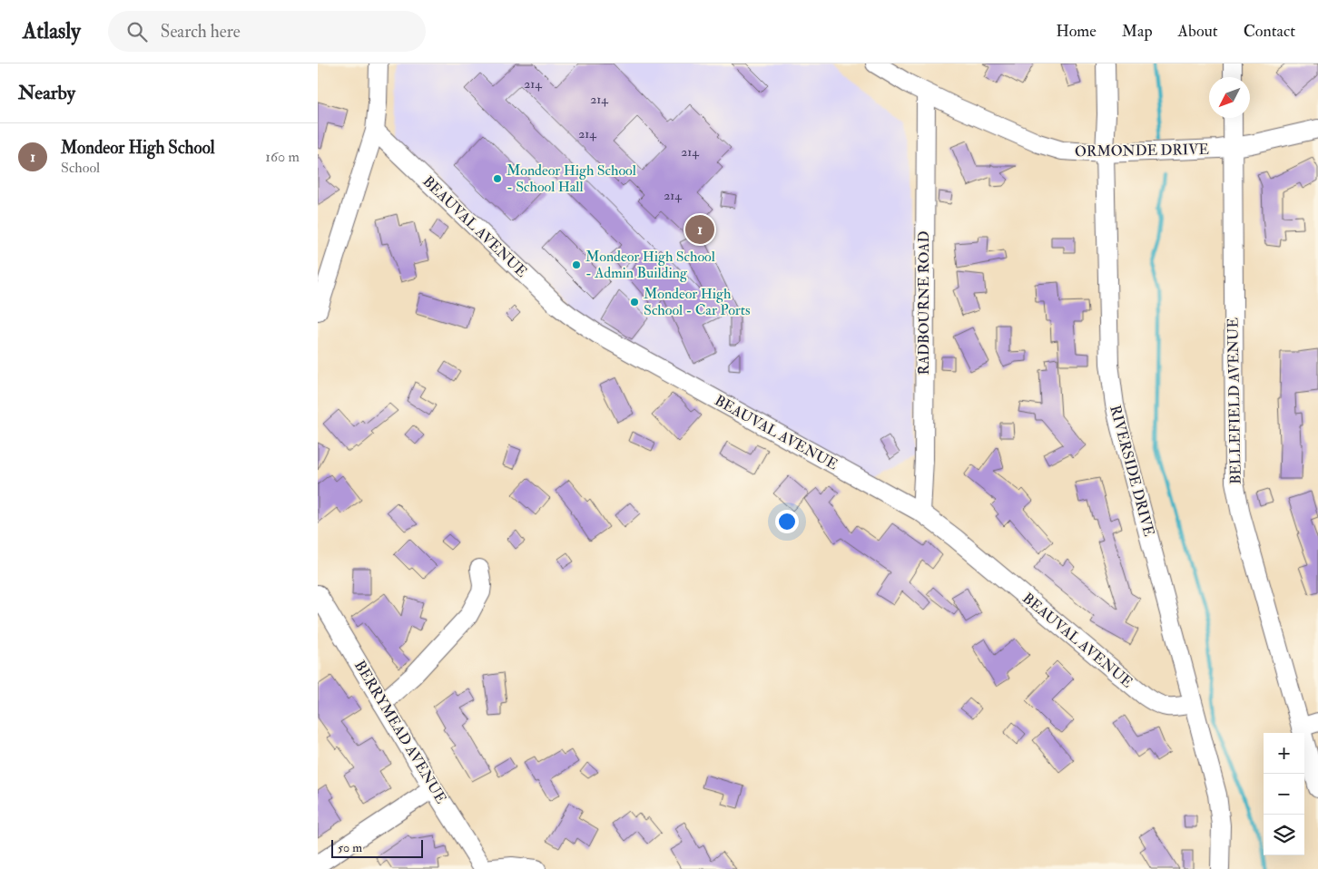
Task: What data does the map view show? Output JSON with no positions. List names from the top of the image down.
{
  "streets": {
    "street": [
      "ORMONDE DRIVE",
      "BEAUVAL AVENUE",
      "RADBOURNE ROAD",
      "BELLEFIELD AVENUE",
      "RIVERSIDE DRIVE",
      "BERRYMEAD AVENUE"
    ]
  },
  "crossings": [
    ["ORMONDE DRIVE", "RADBOURNE ROAD"],
    ["ORMONDE DRIVE", "BELLEFIELD AVENUE"],
    ["ORMONDE DRIVE", "RIVERSIDE DRIVE"],
    ["BEAUVAL AVENUE", "RADBOURNE ROAD"],
    ["BEAUVAL AVENUE", "RIVERSIDE DRIVE"]
  ],
  "places": ["Mondeor High School - School Hall", "Mondeor High School - Admin Building", "Mondeor High School - Car Ports"],
  "house_numbers": [
    "214",
    "214",
    "214",
    "214",
    "214"
  ],
  "scale_bar": "50 m",
  "north": "bottom left",
  "page": {
    "header": "Atlasly",
    "search": "Search here",
    "nav": [
      "Home",
      "Map",
      "About",
      "Contact"
    ],
    "heading": "Nearby",
    "list": [
      {
        "mark": "1",
        "name": "Mondeor High School",
        "note": "School",
        "value": "160 m"
      }
    ],
    "pins": "1",
    "map_buttons": ["+", "−"],
    "scale": "50 m"
  }
}
